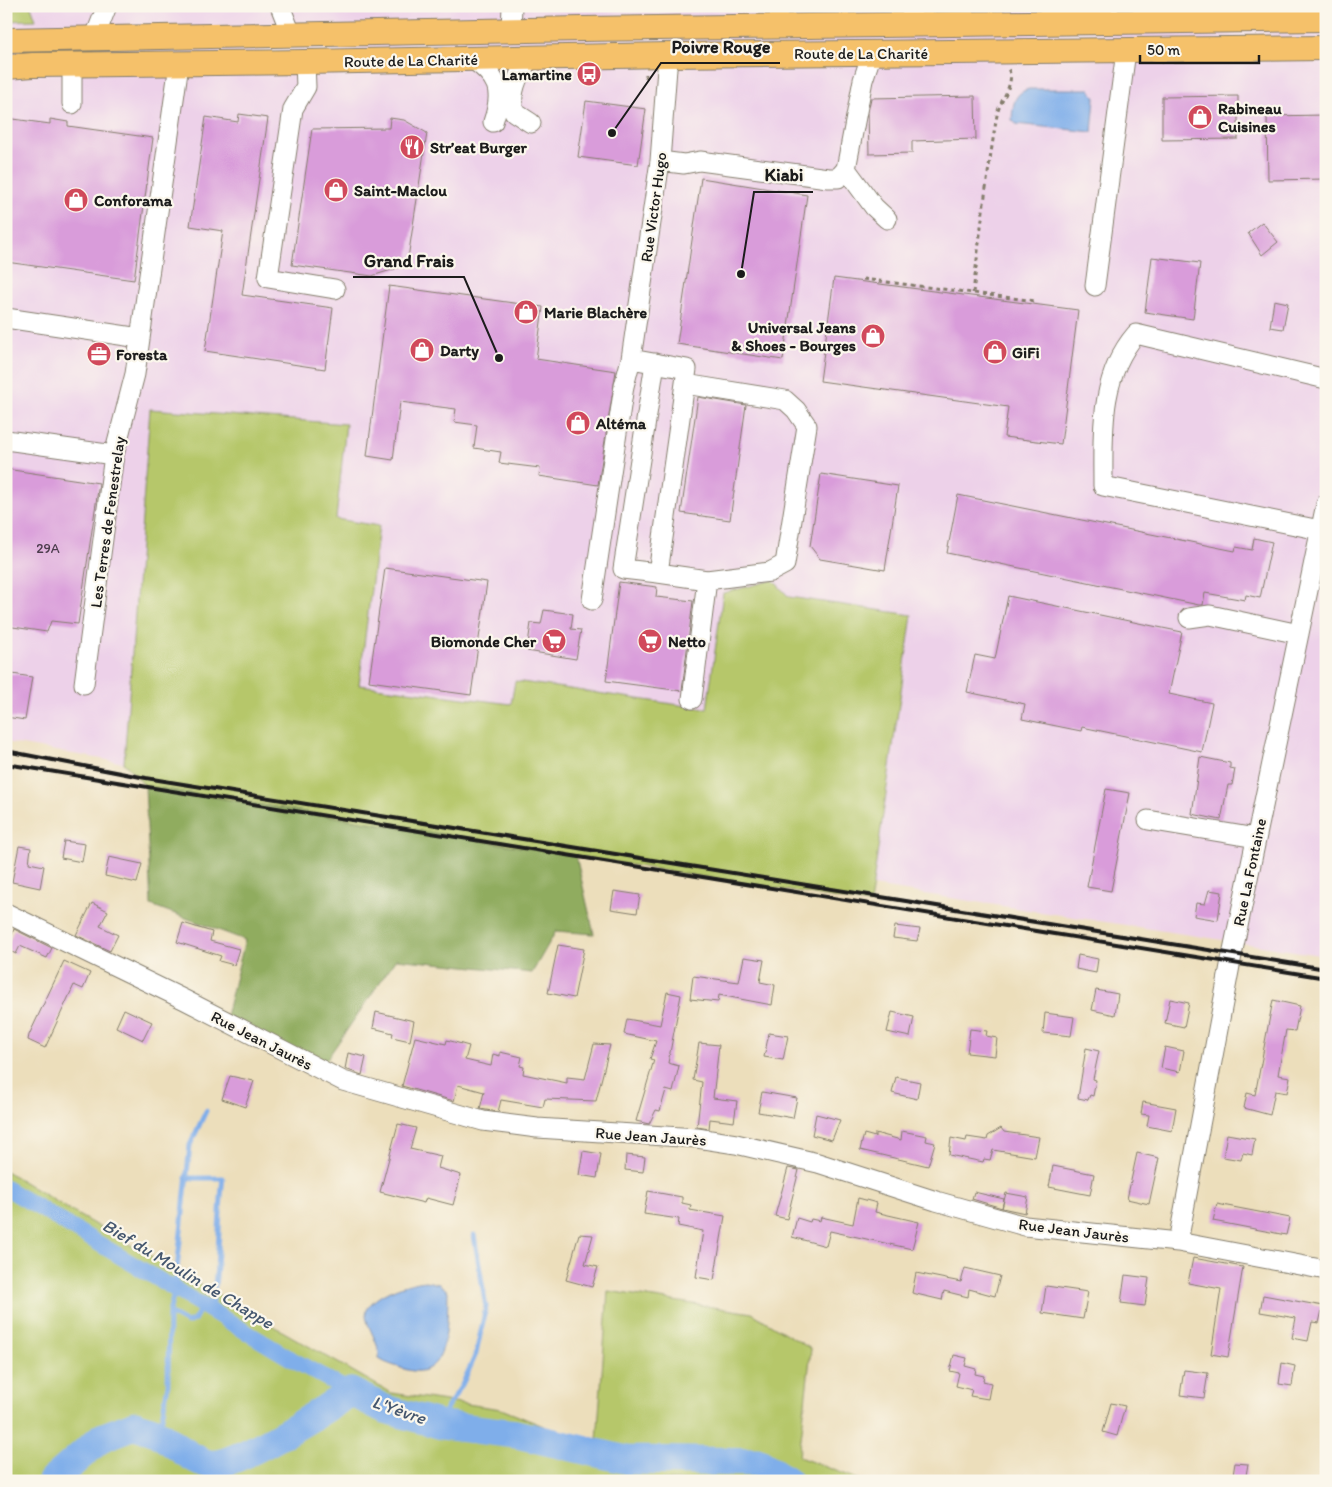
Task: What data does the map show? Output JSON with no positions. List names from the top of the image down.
{
  "streets": {
    "main road": ["Route de La Charité"],
    "street": [
      "Rue Victor Hugo",
      "Les Terres de Fenestrelay",
      "Rue La Fontaine",
      "Rue Jean Jaurès"
    ]
  },
  "crossings": [
    ["Route de La Charité", "Rue Victor Hugo"],
    ["Route de La Charité", "Les Terres de Fenestrelay"],
    ["Rue La Fontaine", "Rue Jean Jaurès"]
  ],
  "water": ["Bief du Moulin de Chappe", "L'Yèvre"],
  "places": {
    "bus stop": ["Lamartine"],
    "shop": [
      "Rabineau Cuisines",
      "Saint-Maclou",
      "Conforama",
      "Marie Blachère",
      "Universal Jeans & Shoes - Bourges",
      "Darty",
      "GiFi",
      "Altéma"
    ],
    "other": ["Poivre Rouge", "Kiabi", "Grand Frais"],
    "restaurant": ["Str’eat Burger"],
    "office": ["Foresta"],
    "supermarket": ["Biomonde Cher", "Netto"]
  },
  "house_numbers": ["29A"],
  "scale_bar": "50 m"
}
